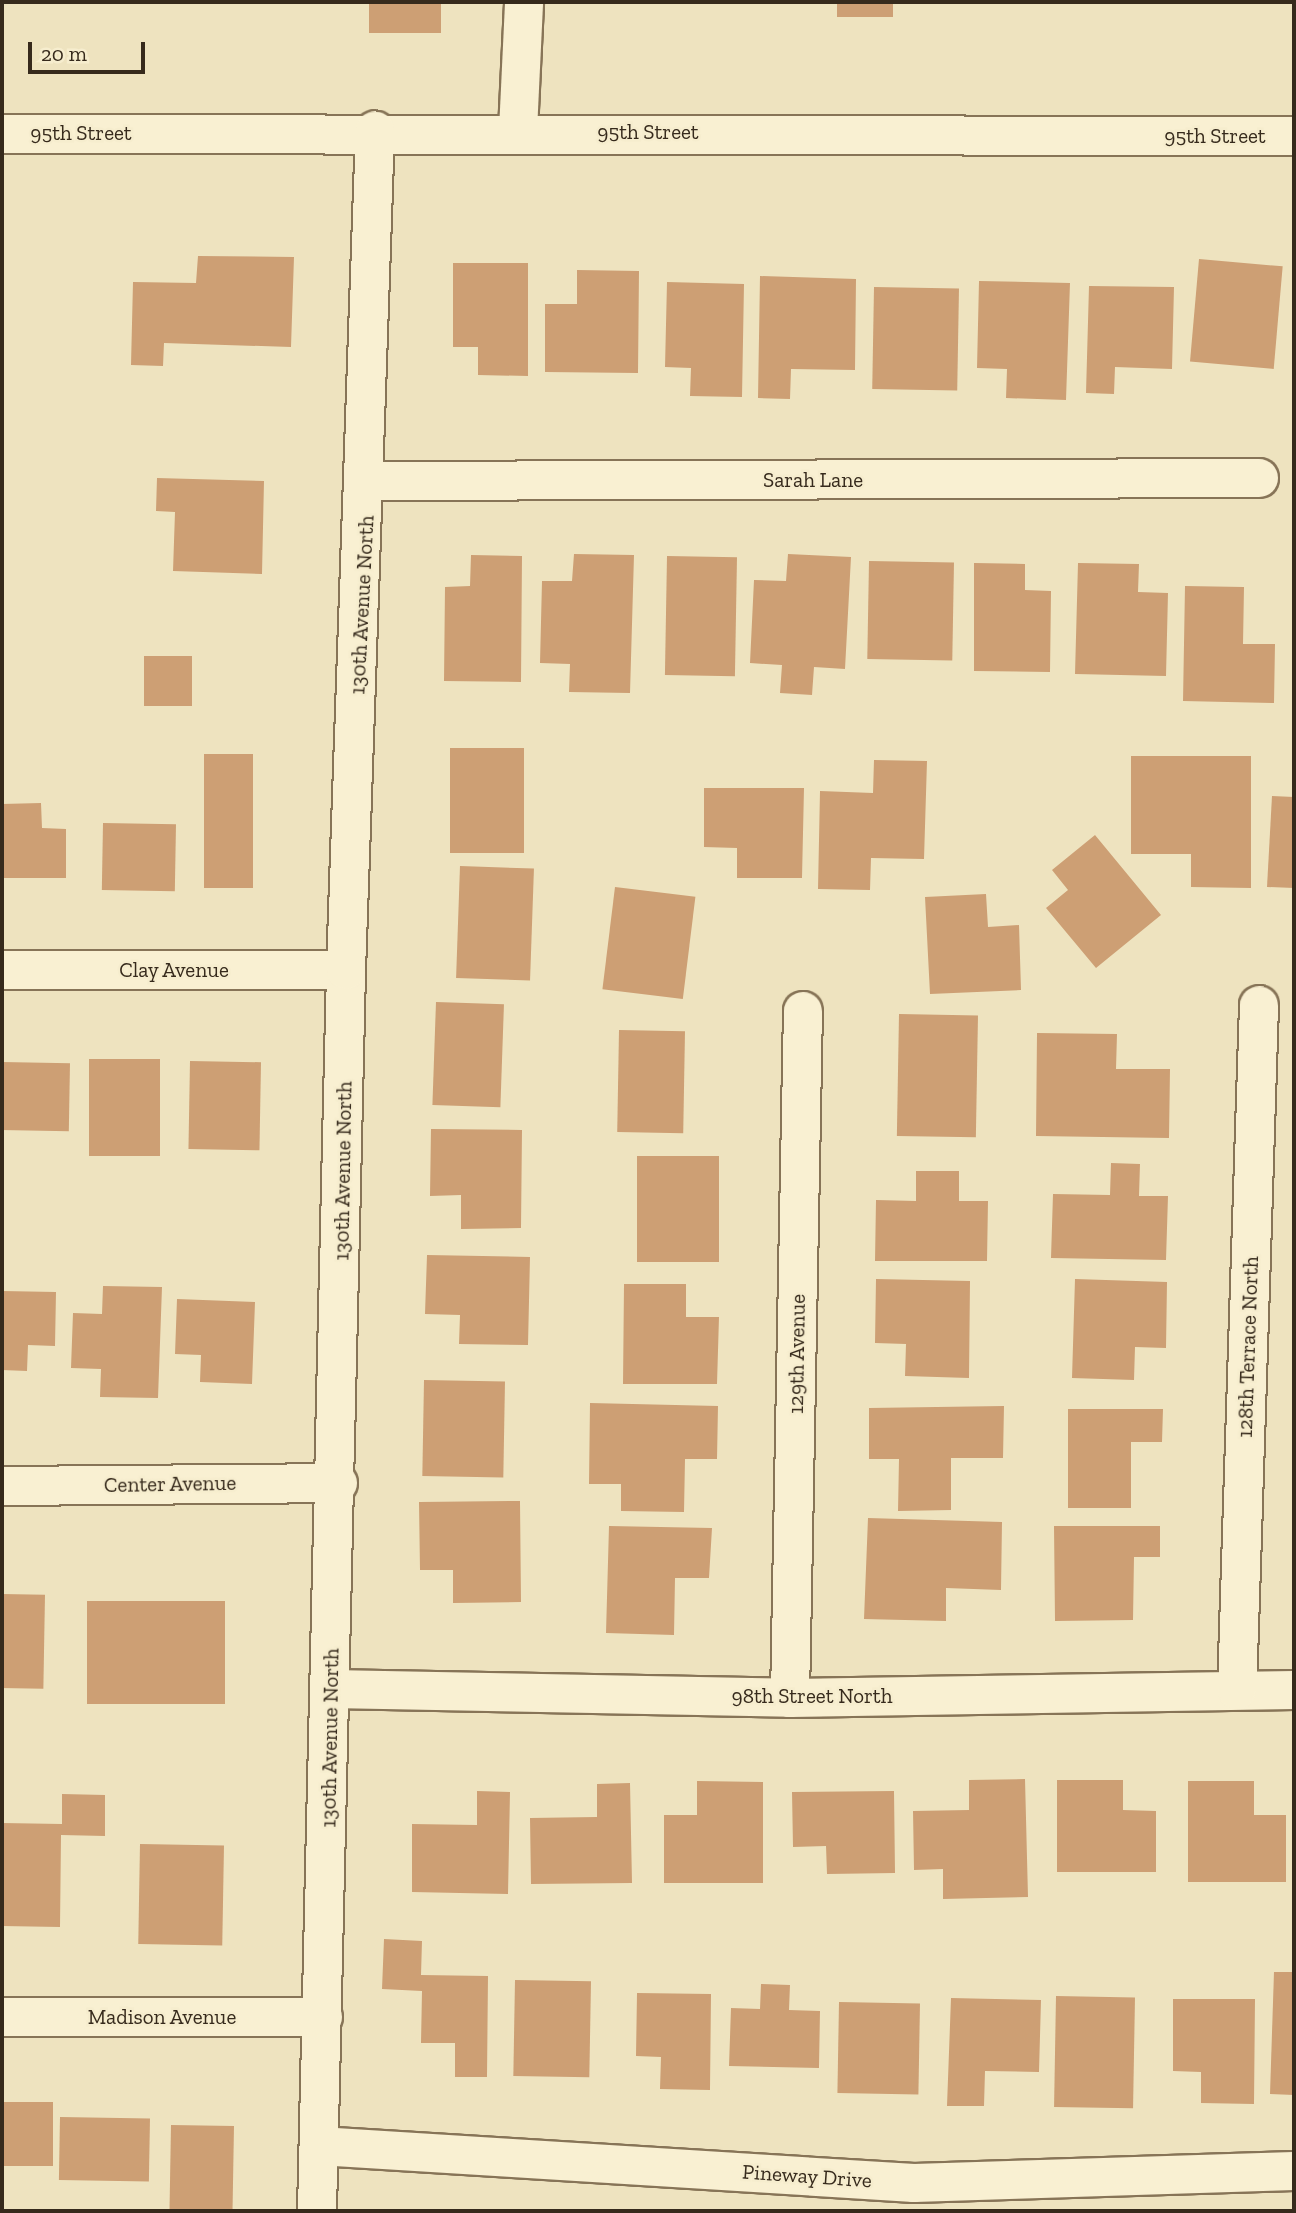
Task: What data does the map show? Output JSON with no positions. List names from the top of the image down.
{
  "streets": {
    "street": [
      "95th Street",
      "Sarah Lane",
      "130th Avenue North",
      "Clay Avenue",
      "128th Terrace North",
      "129th Avenue",
      "Center Avenue",
      "98th Street North",
      "Madison Avenue",
      "Pineway Drive"
    ]
  },
  "crossings": [
    ["95th Street", "130th Avenue North"],
    ["Sarah Lane", "130th Avenue North"],
    ["130th Avenue North", "Clay Avenue"],
    ["130th Avenue North", "Center Avenue"],
    ["130th Avenue North", "98th Street North"],
    ["130th Avenue North", "Madison Avenue"],
    ["130th Avenue North", "Pineway Drive"],
    ["128th Terrace North", "98th Street North"],
    ["129th Avenue", "98th Street North"]
  ],
  "scale_bar": "20 m"
}
